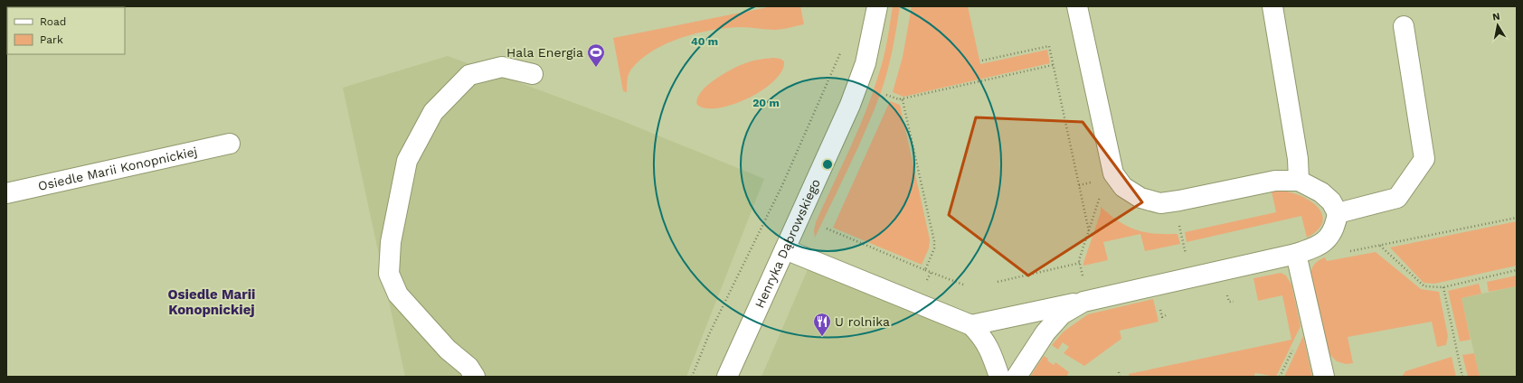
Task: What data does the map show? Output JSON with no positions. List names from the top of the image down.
{
  "streets": {
    "street": ["Osiedle Marii Konopnickiej", "Henryka Dąbrowskiego"]
  },
  "districts": ["Osiedle Marii Konopnickiej"],
  "places": {
    "sports": ["Hala Energia"],
    "restaurant": ["U rolnika"]
  },
  "legend": ["Road", "Park"],
  "north": "top",
  "rings": ["40 m", "20 m"]
}
